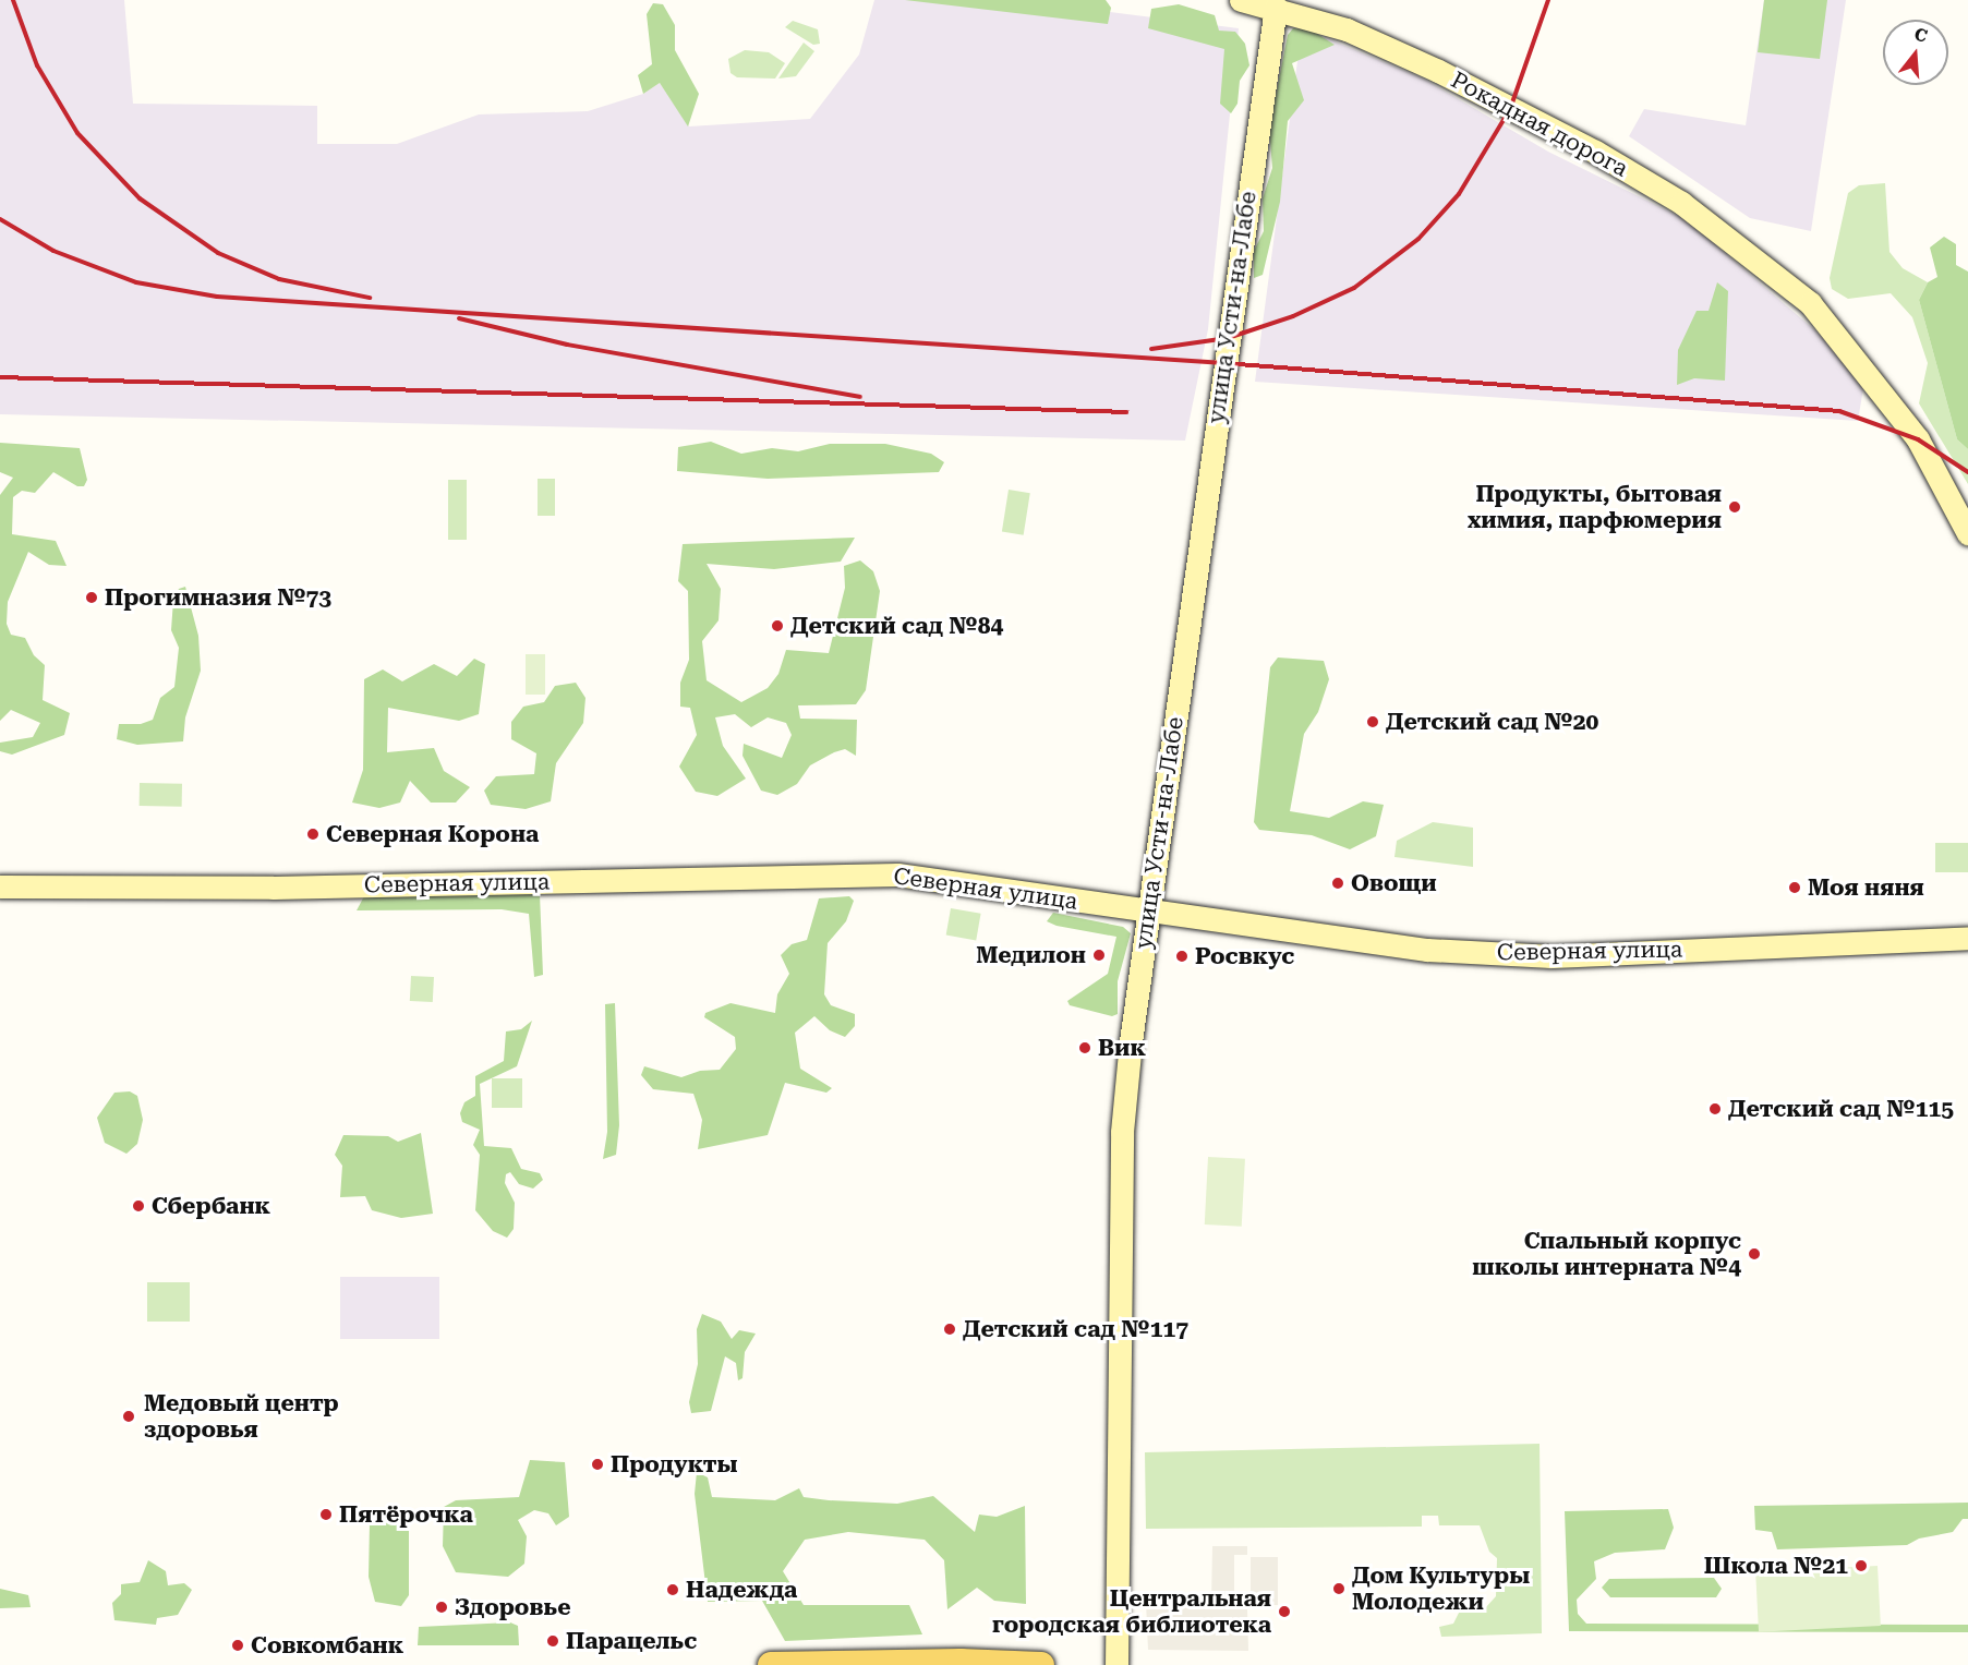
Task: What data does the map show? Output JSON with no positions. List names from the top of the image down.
{
  "streets": {
    "street": ["Рокадная дорога", "улица Усти-на-Лабе", "Северная улица"]
  },
  "crossings": [
    ["Рокадная дорога", "улица Усти-на-Лабе"],
    ["улица Усти-на-Лабе", "Северная улица"]
  ],
  "places": [
    "Продукты, бытовая химия, парфюмерия",
    "Прогимназия №73",
    "Детский сад №84",
    "Детский сад №20",
    "Северная Корона",
    "Овощи",
    "Моя няня",
    "Медилон",
    "Росвкус",
    "Вик",
    "Детский сад №115",
    "Сбербанк",
    "Cпальный корпус школы интерната №4",
    "Детский сад №117",
    "Медовый центр здоровья",
    "Продукты",
    "Пятёрочка",
    "Школа №21",
    "Дом Культуры Молодежи",
    "Надежда",
    "Здоровье",
    "Центральная городская библиотека",
    "Парацельс",
    "Совкомбанк"
  ],
  "north": "top"
}
